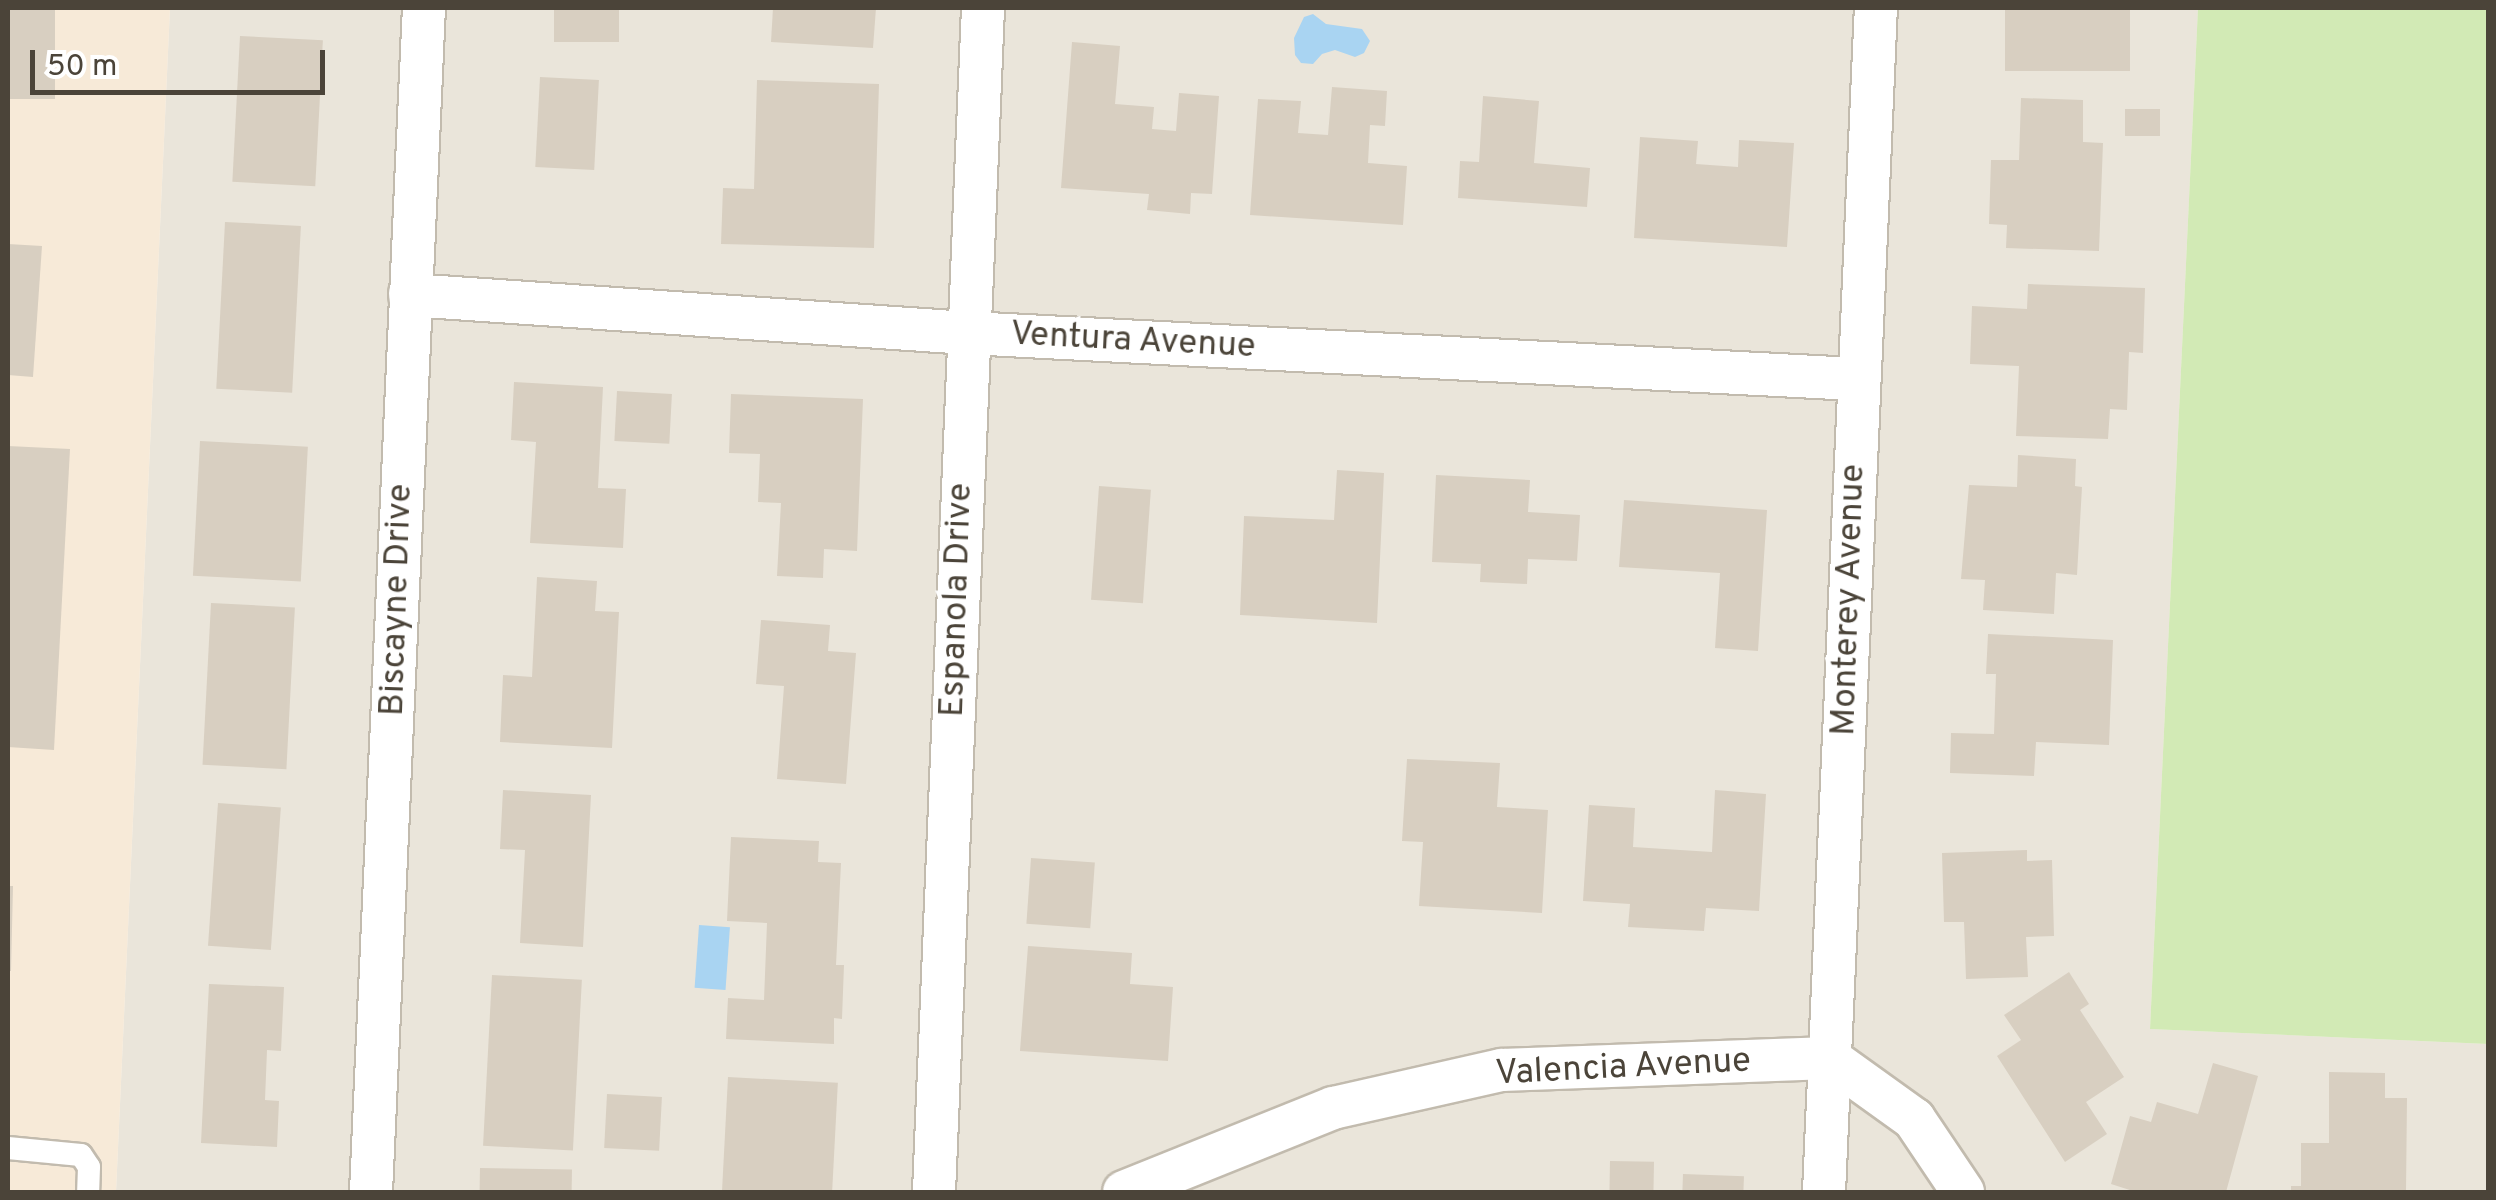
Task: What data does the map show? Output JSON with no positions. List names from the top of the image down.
{
  "streets": {
    "street": [
      "Ventura Avenue",
      "Biscayne Drive",
      "Espanola Drive",
      "Monterey Avenue",
      "Valencia Avenue"
    ]
  },
  "crossings": [
    ["Ventura Avenue", "Biscayne Drive"],
    ["Ventura Avenue", "Espanola Drive"],
    ["Ventura Avenue", "Monterey Avenue"],
    ["Monterey Avenue", "Valencia Avenue"]
  ],
  "scale_bar": "50 m"
}
